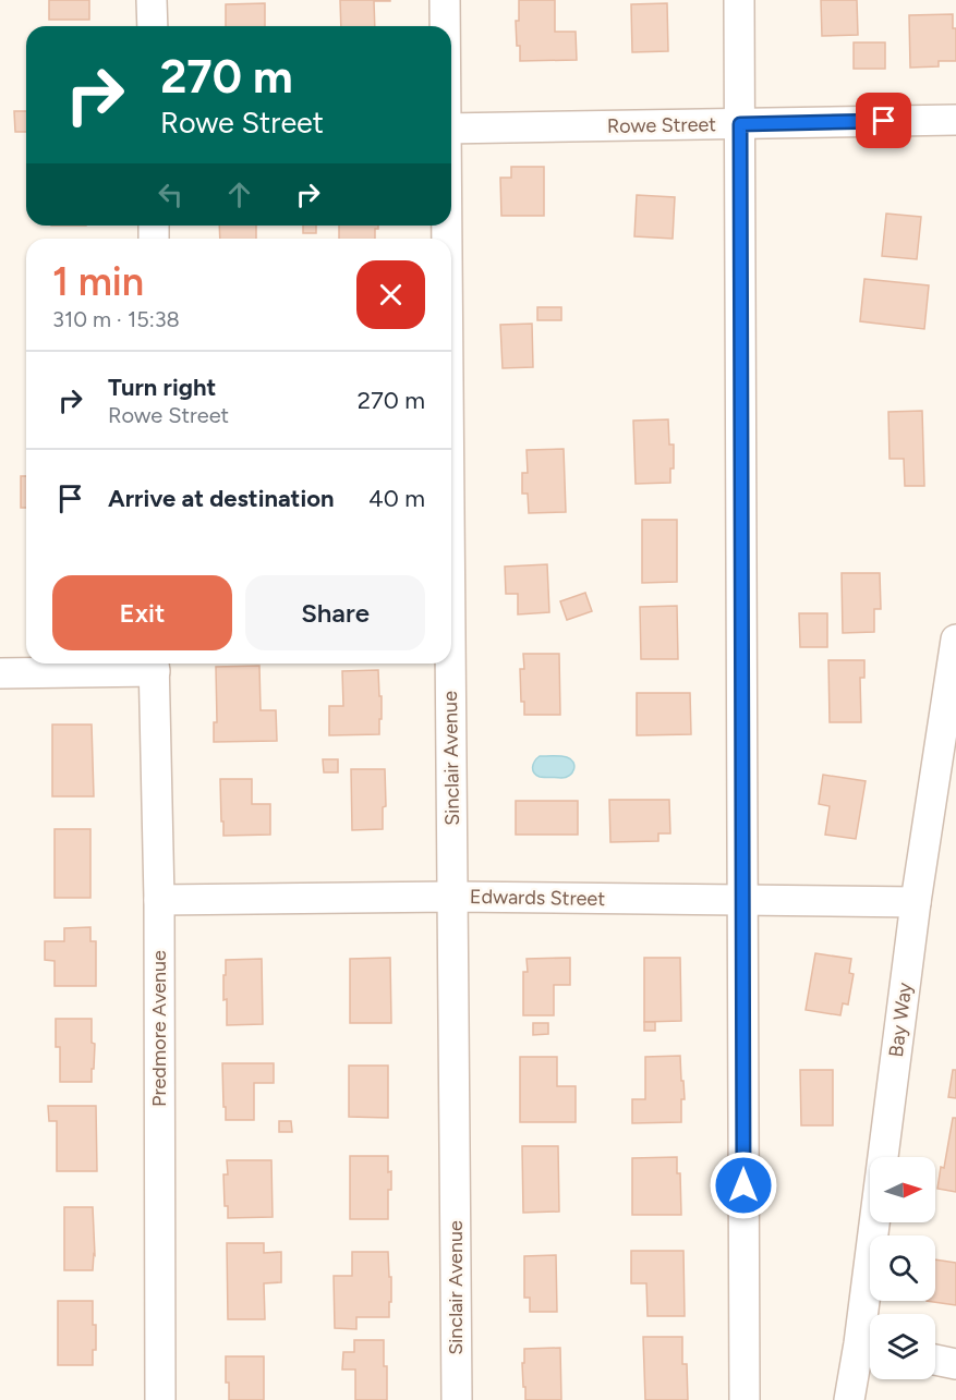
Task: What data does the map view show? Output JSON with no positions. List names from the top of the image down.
{
  "streets": {
    "street": [
      "Rowe Street",
      "Sinclair Avenue",
      "Edwards Street",
      "Bay Way",
      "Predmore Avenue"
    ]
  },
  "crossings": [
    ["Sinclair Avenue", "Edwards Street"],
    ["Edwards Street", "Bay Way"],
    ["Edwards Street", "Predmore Avenue"]
  ],
  "north": "right",
  "page": {
    "turn": ["270 m", "Rowe Street"],
    "heading": ["1 min", "310 m · 15:38"],
    "list": [
      {
        "name": "Turn right",
        "note": "Rowe Street",
        "value": "270 m"
      },
      {
        "name": "Arrive at destination",
        "value": "40 m"
      }
    ],
    "buttons": ["Exit", "Share"]
  }
}
